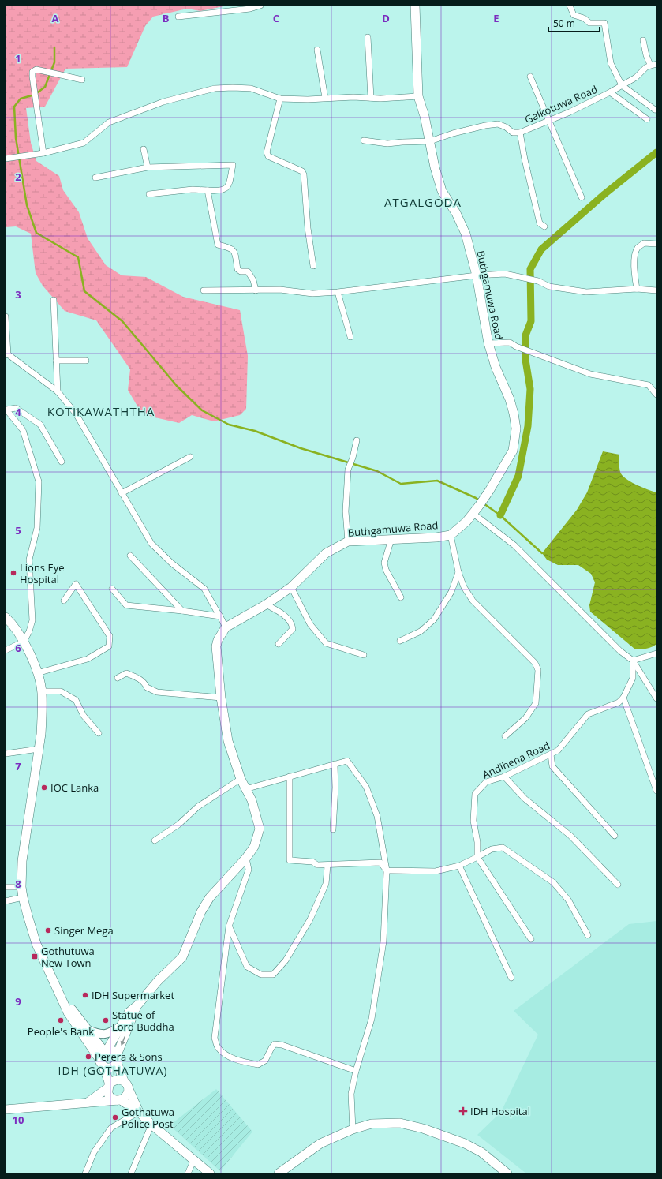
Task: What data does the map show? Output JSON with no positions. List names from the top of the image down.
{
  "streets": {
    "main road": ["Buthgamuwa Road"],
    "street": ["Galkotuwa Road", "Andihena Road"]
  },
  "crossings": [
    ["Galkotuwa Road", "Buthgamuwa Road"]
  ],
  "districts": ["ATGALGODA", "KOTIKAWATHTHA", "IDH (GOTHATUWA)"],
  "places": {
    "other": [
      "Lions Eye Hospital",
      "IOC Lanka",
      "Singer Mega",
      "IDH Supermarket",
      "People's Bank",
      "Statue of Lord Buddha",
      "Perera & Sons",
      "Gothatuwa Police Post"
    ],
    "transit": ["Gothutuwa New Town"],
    "health": ["IDH Hospital"]
  },
  "scale_bar": "50 m",
  "grid": {
    "columns": [
      "A",
      "B",
      "C",
      "D",
      "E"
    ],
    "rows": [
      "1",
      "2",
      "3",
      "4",
      "5",
      "6",
      "7",
      "8",
      "9",
      "10"
    ]
  }
}
